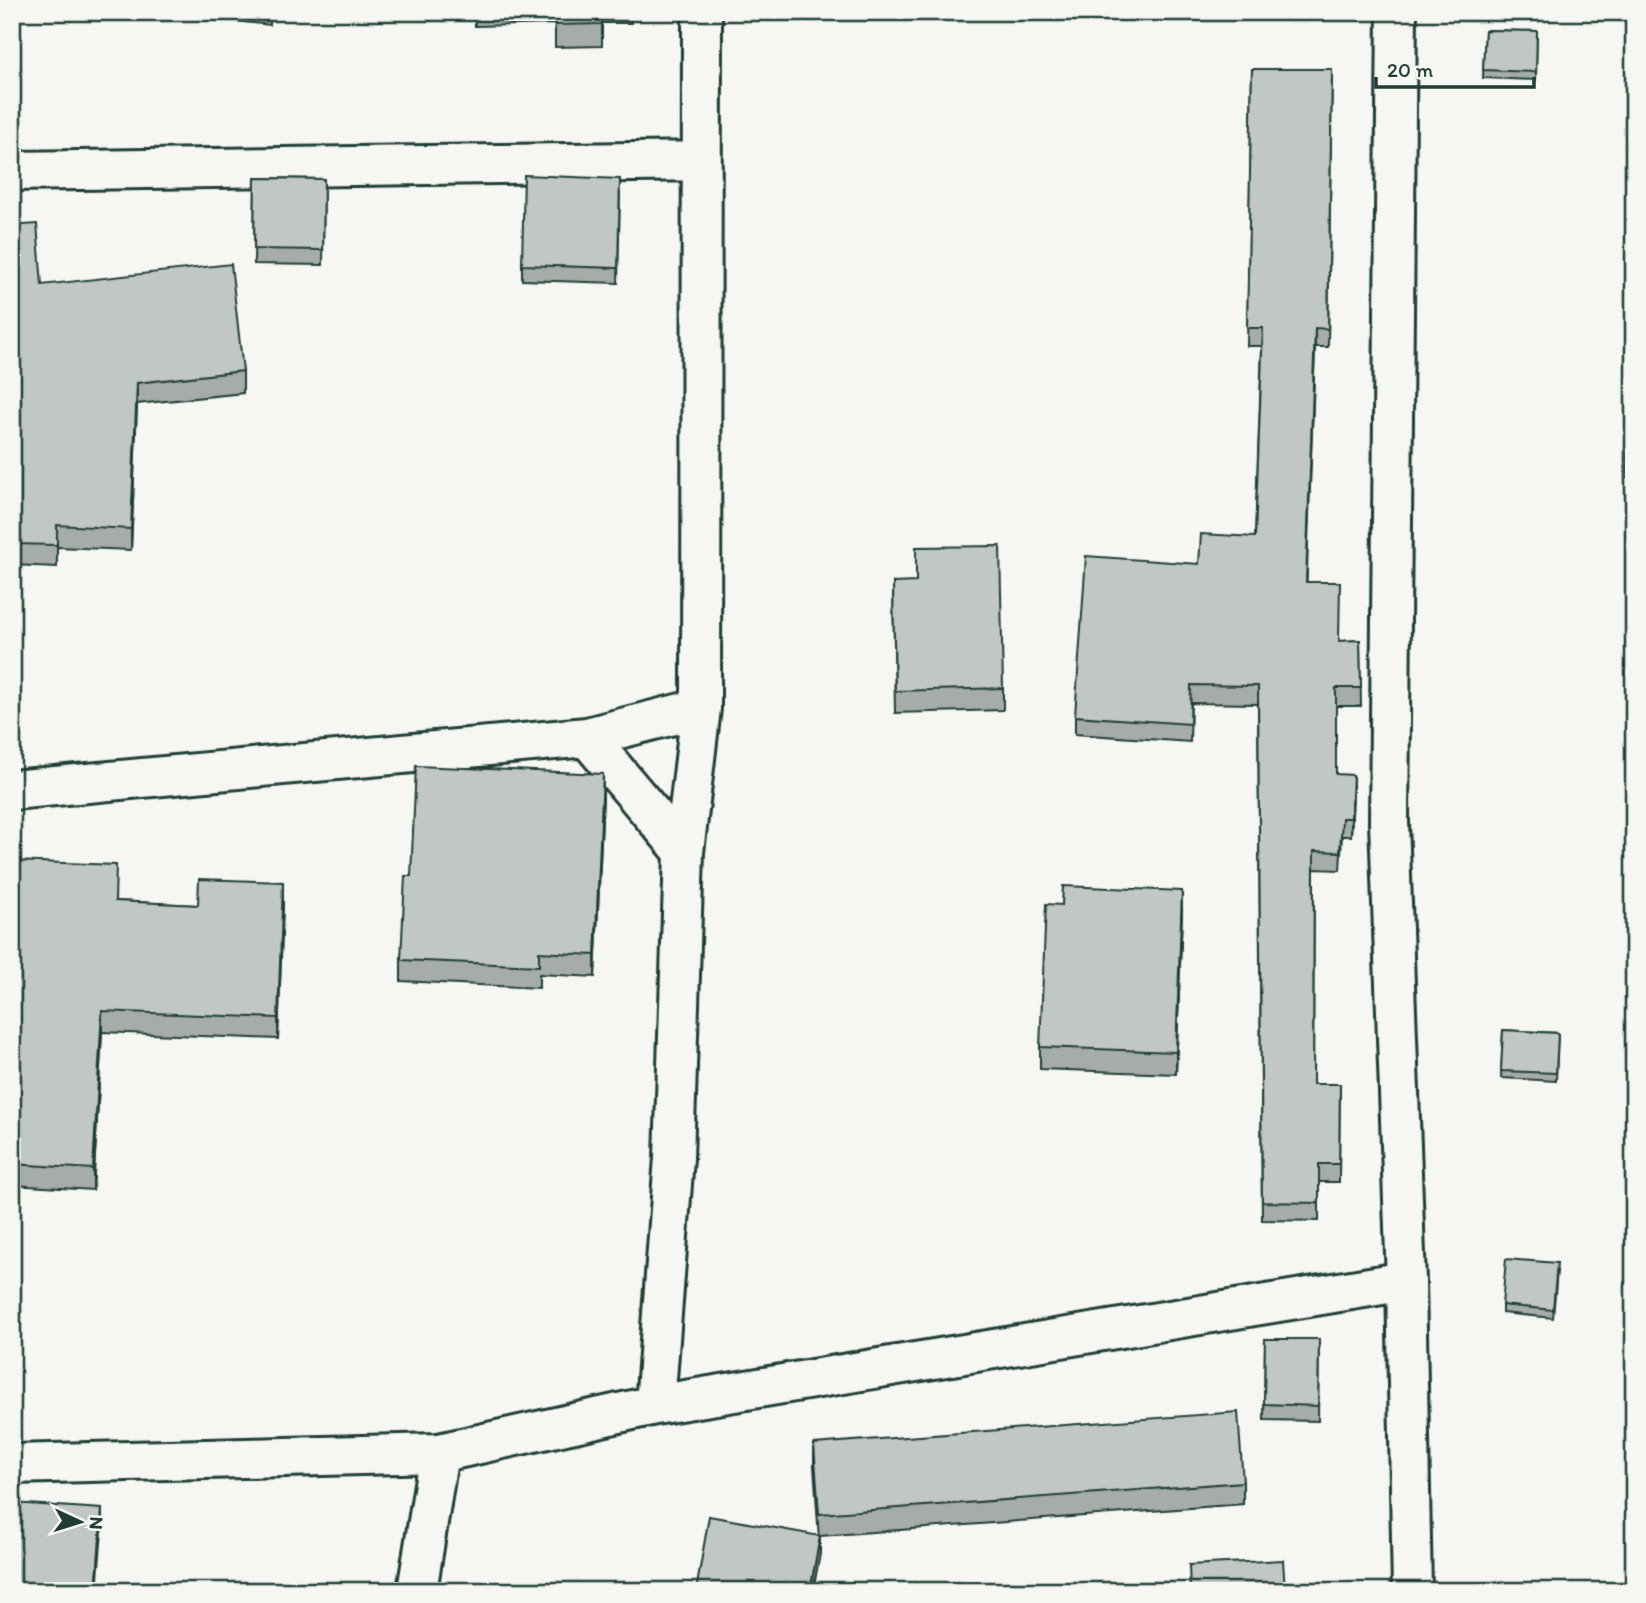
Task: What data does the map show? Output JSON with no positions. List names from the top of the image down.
{
  "scale_bar": "20 m",
  "north": "right"
}
